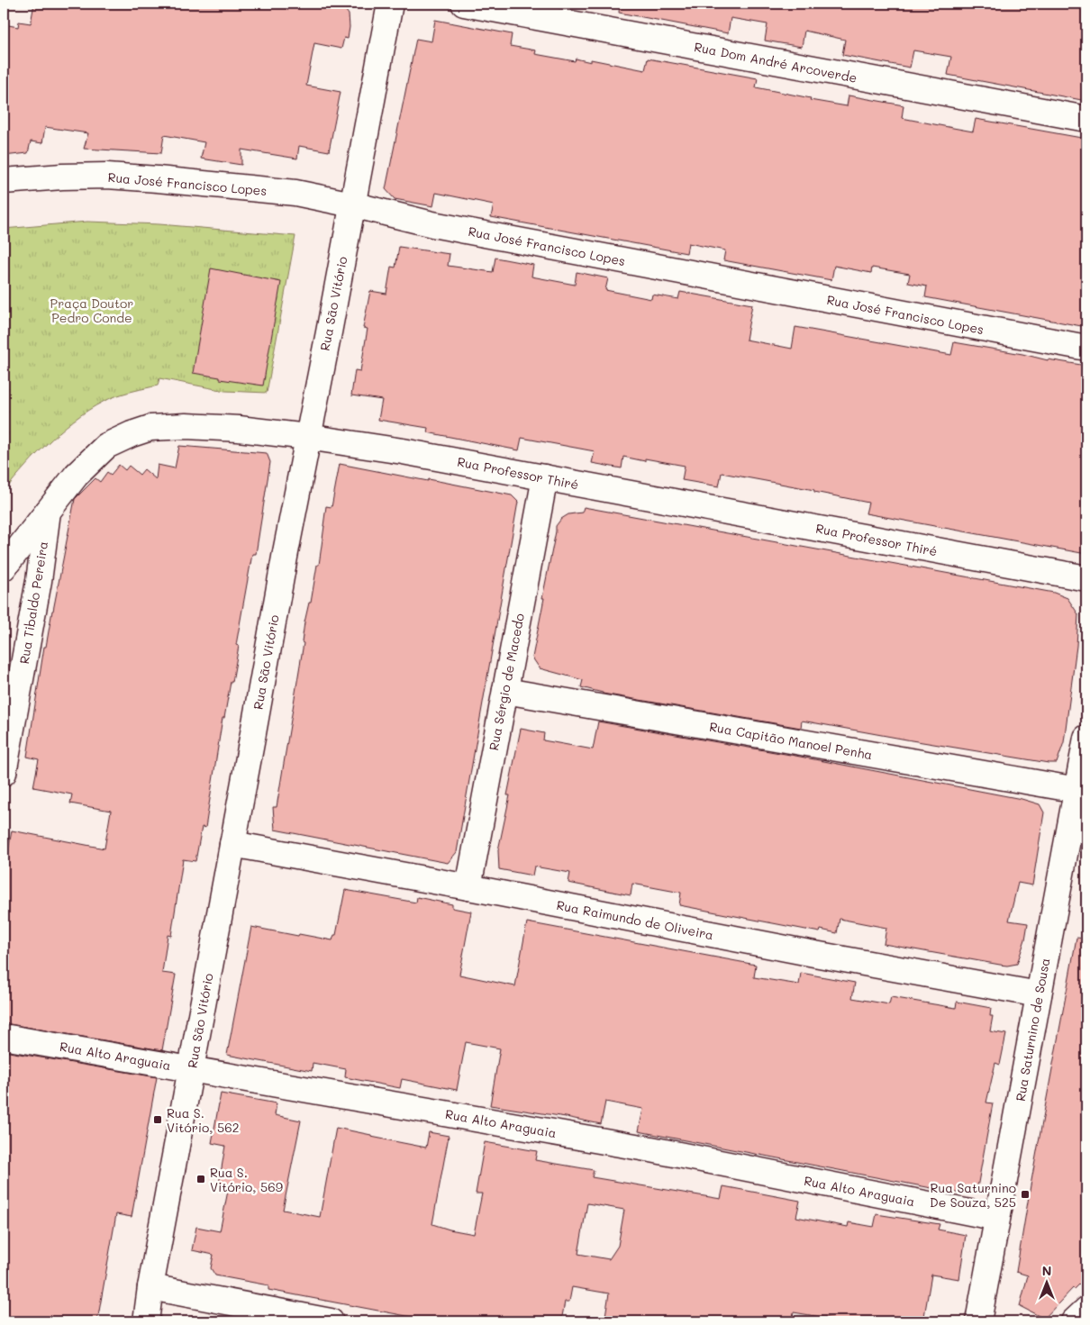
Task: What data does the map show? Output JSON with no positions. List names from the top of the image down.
{
  "streets": {
    "street": [
      "Rua Dom André Arcoverde",
      "Rua José Francisco Lopes",
      "Rua São Vitório",
      "Rua Professor Thiré",
      "Rua Tibaldo Pereira",
      "Rua Sérgio de Macedo",
      "Rua Capitão Manoel Penha",
      "Rua Raimundo de Oliveira",
      "Rua Saturnino de Sousa",
      "Rua Alto Araguaia"
    ]
  },
  "crossings": [
    ["Rua José Francisco Lopes", "Rua São Vitório"],
    ["Rua São Vitório", "Rua Professor Thiré"],
    ["Rua São Vitório", "Rua Raimundo de Oliveira"],
    ["Rua São Vitório", "Rua Alto Araguaia"],
    ["Rua Professor Thiré", "Rua Tibaldo Pereira"],
    ["Rua Professor Thiré", "Rua Sérgio de Macedo"],
    ["Rua Sérgio de Macedo", "Rua Capitão Manoel Penha"],
    ["Rua Sérgio de Macedo", "Rua Raimundo de Oliveira"],
    ["Rua Capitão Manoel Penha", "Rua Saturnino de Sousa"],
    ["Rua Raimundo de Oliveira", "Rua Saturnino de Sousa"],
    ["Rua Saturnino de Sousa", "Rua Alto Araguaia"]
  ],
  "parks": ["Praça Doutor Pedro Conde"],
  "places": {
    "transit": ["Rua S. Vitório, 562", "Rua S. Vitório, 569", "Rua Saturnino De Souza, 525"]
  },
  "north": "top"
}
